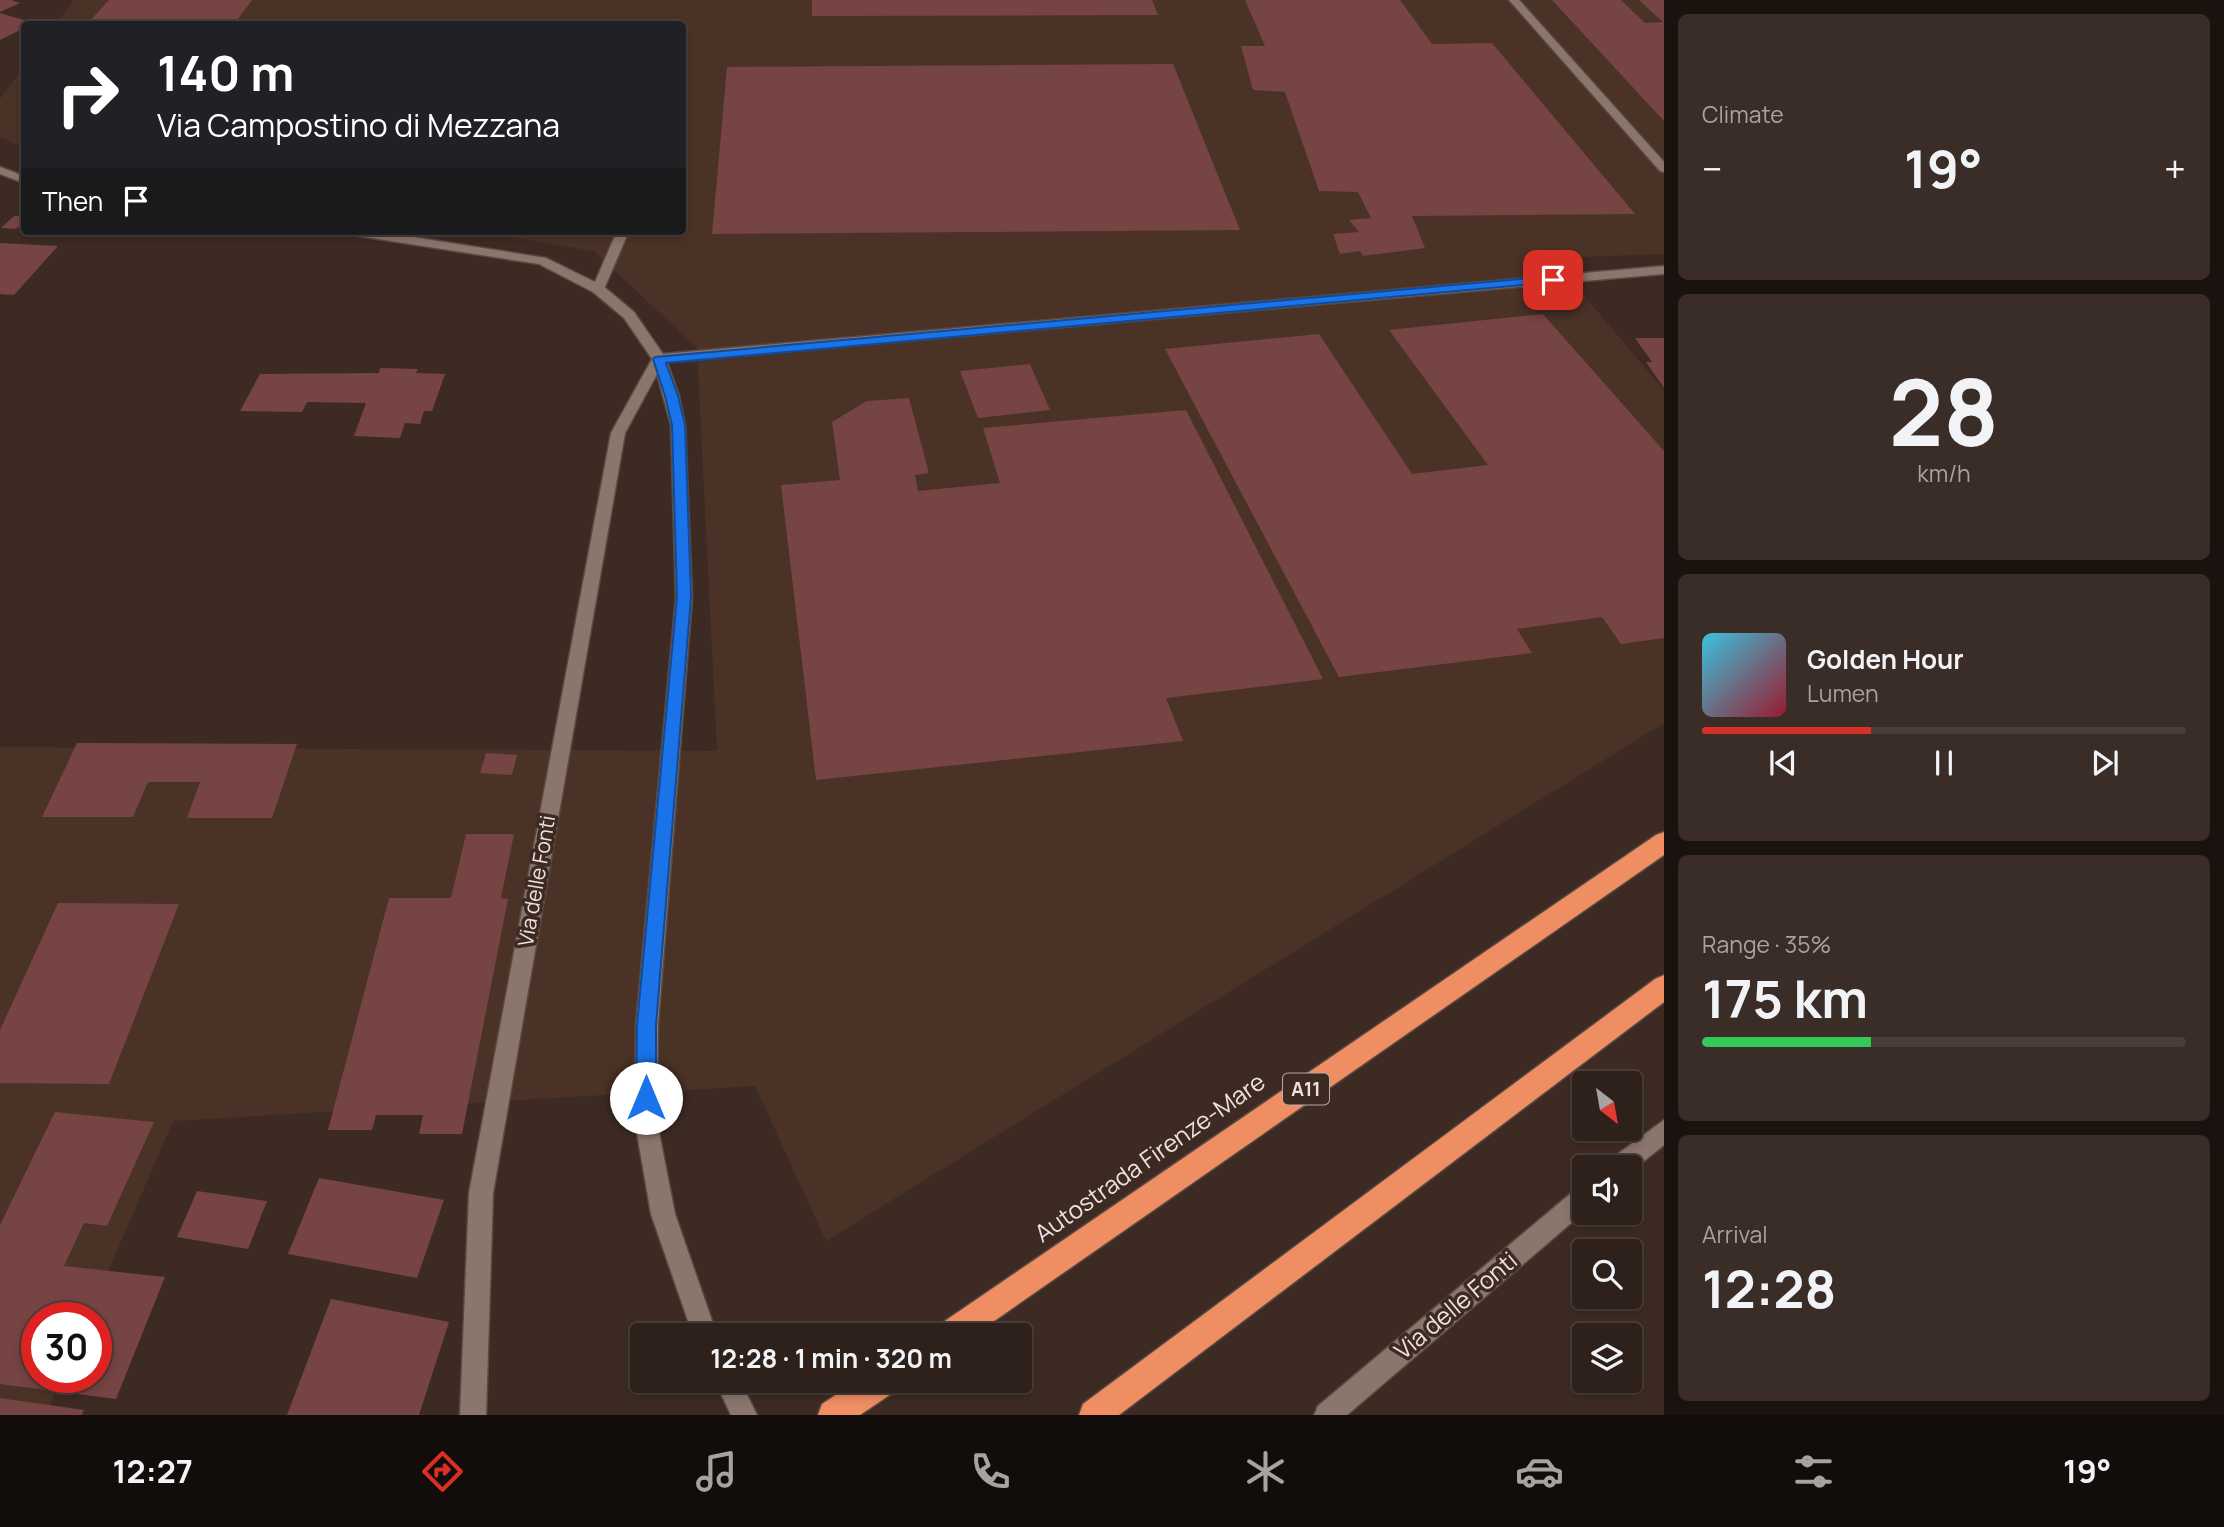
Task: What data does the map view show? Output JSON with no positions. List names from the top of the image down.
{
  "streets": {
    "highway": ["A11", "Autostrada Firenze-Mare"],
    "street": ["Via delle Fonti"]
  },
  "north": "bottom right",
  "page": {
    "tile": [
      "Climate",
      ["28", "km/h"],
      ["Range · 35%", "175 km"],
      ["Arrival", "12:28"]
    ],
    "turn": ["140 m", "Via Campostino di Mezzana"],
    "heat": ["−", "19°", "+"],
    "then": "Then",
    "song": ["Golden Hour", "Lumen"],
    "limit": "30",
    "trip": "12:28 · 1 min · 320 m",
    "tabs": ["12:27", "19°"]
  }
}
